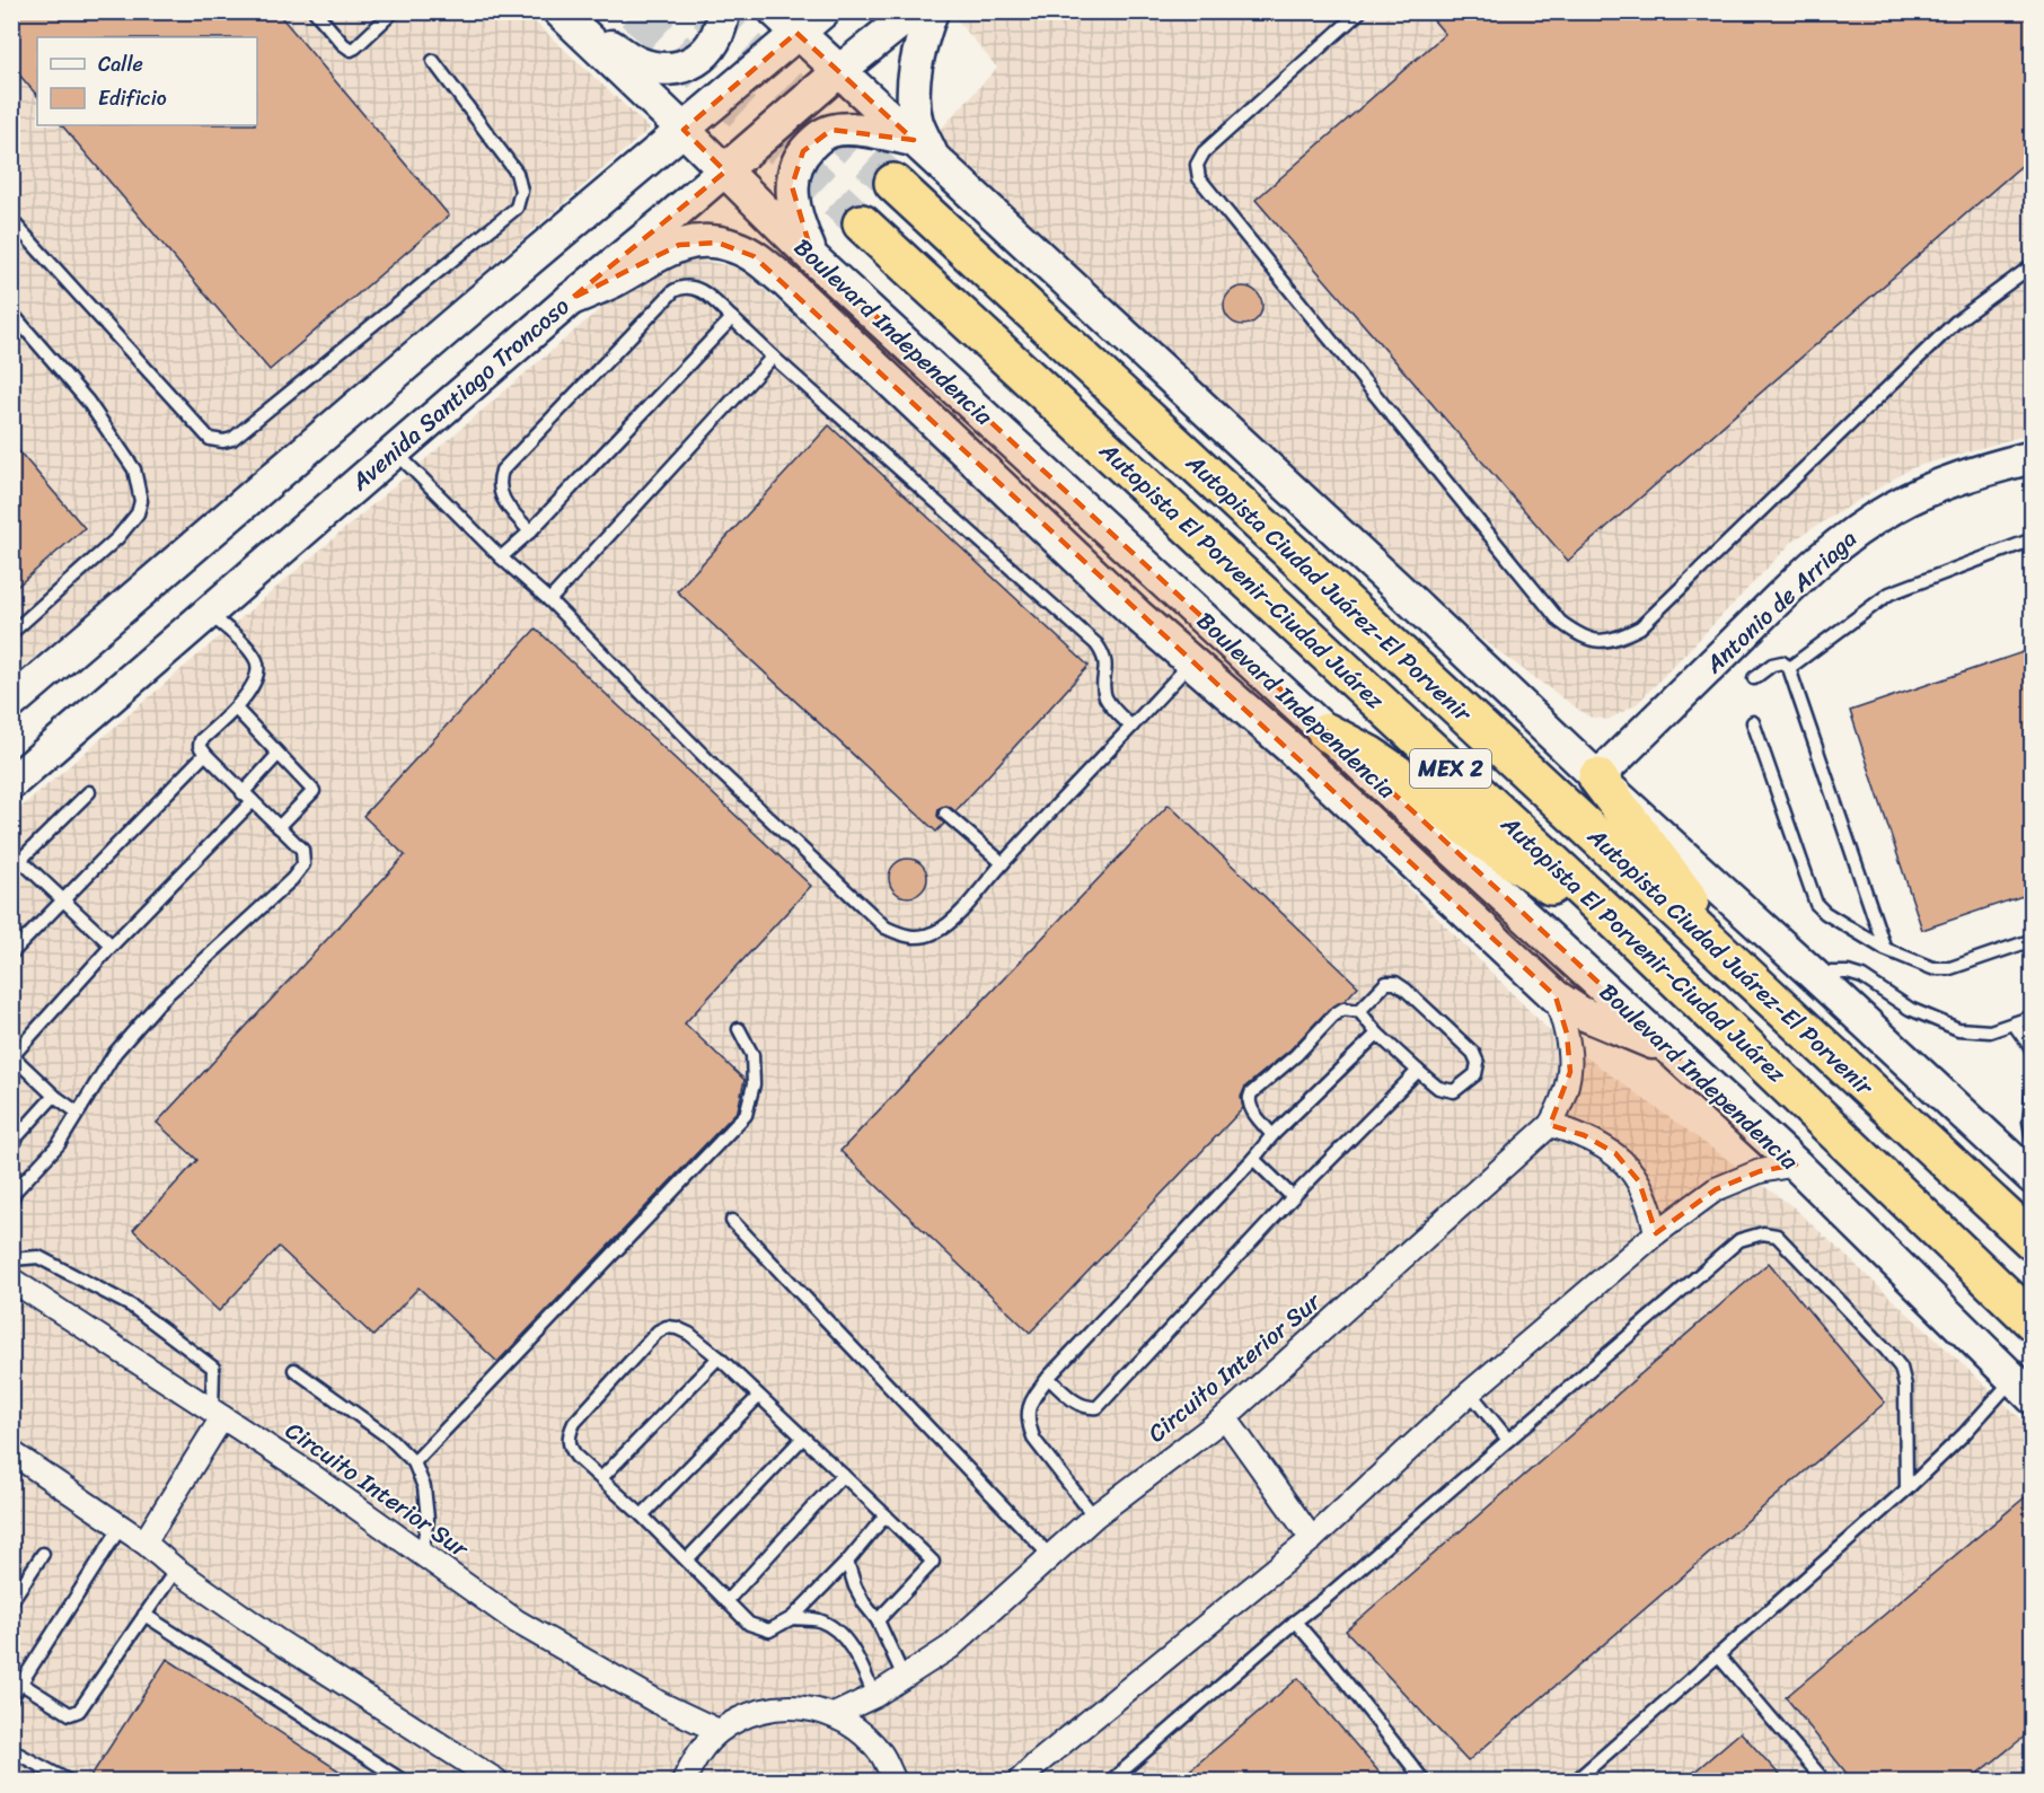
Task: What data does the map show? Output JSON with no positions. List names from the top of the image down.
{
  "streets": {
    "highway": ["Autopista El Porvenir-Ciudad Juárez", "Autopista Ciudad Juárez-El Porvenir", "MEX 2"],
    "main road": ["Boulevard Independencia", "Avenida Santiago Troncoso", "Antonio de Arriaga"],
    "street": ["Circuito Interior Sur"]
  },
  "crossings": [
    ["Boulevard Independencia", "Avenida Santiago Troncoso"]
  ],
  "legend": ["Calle", "Edificio"]
}
